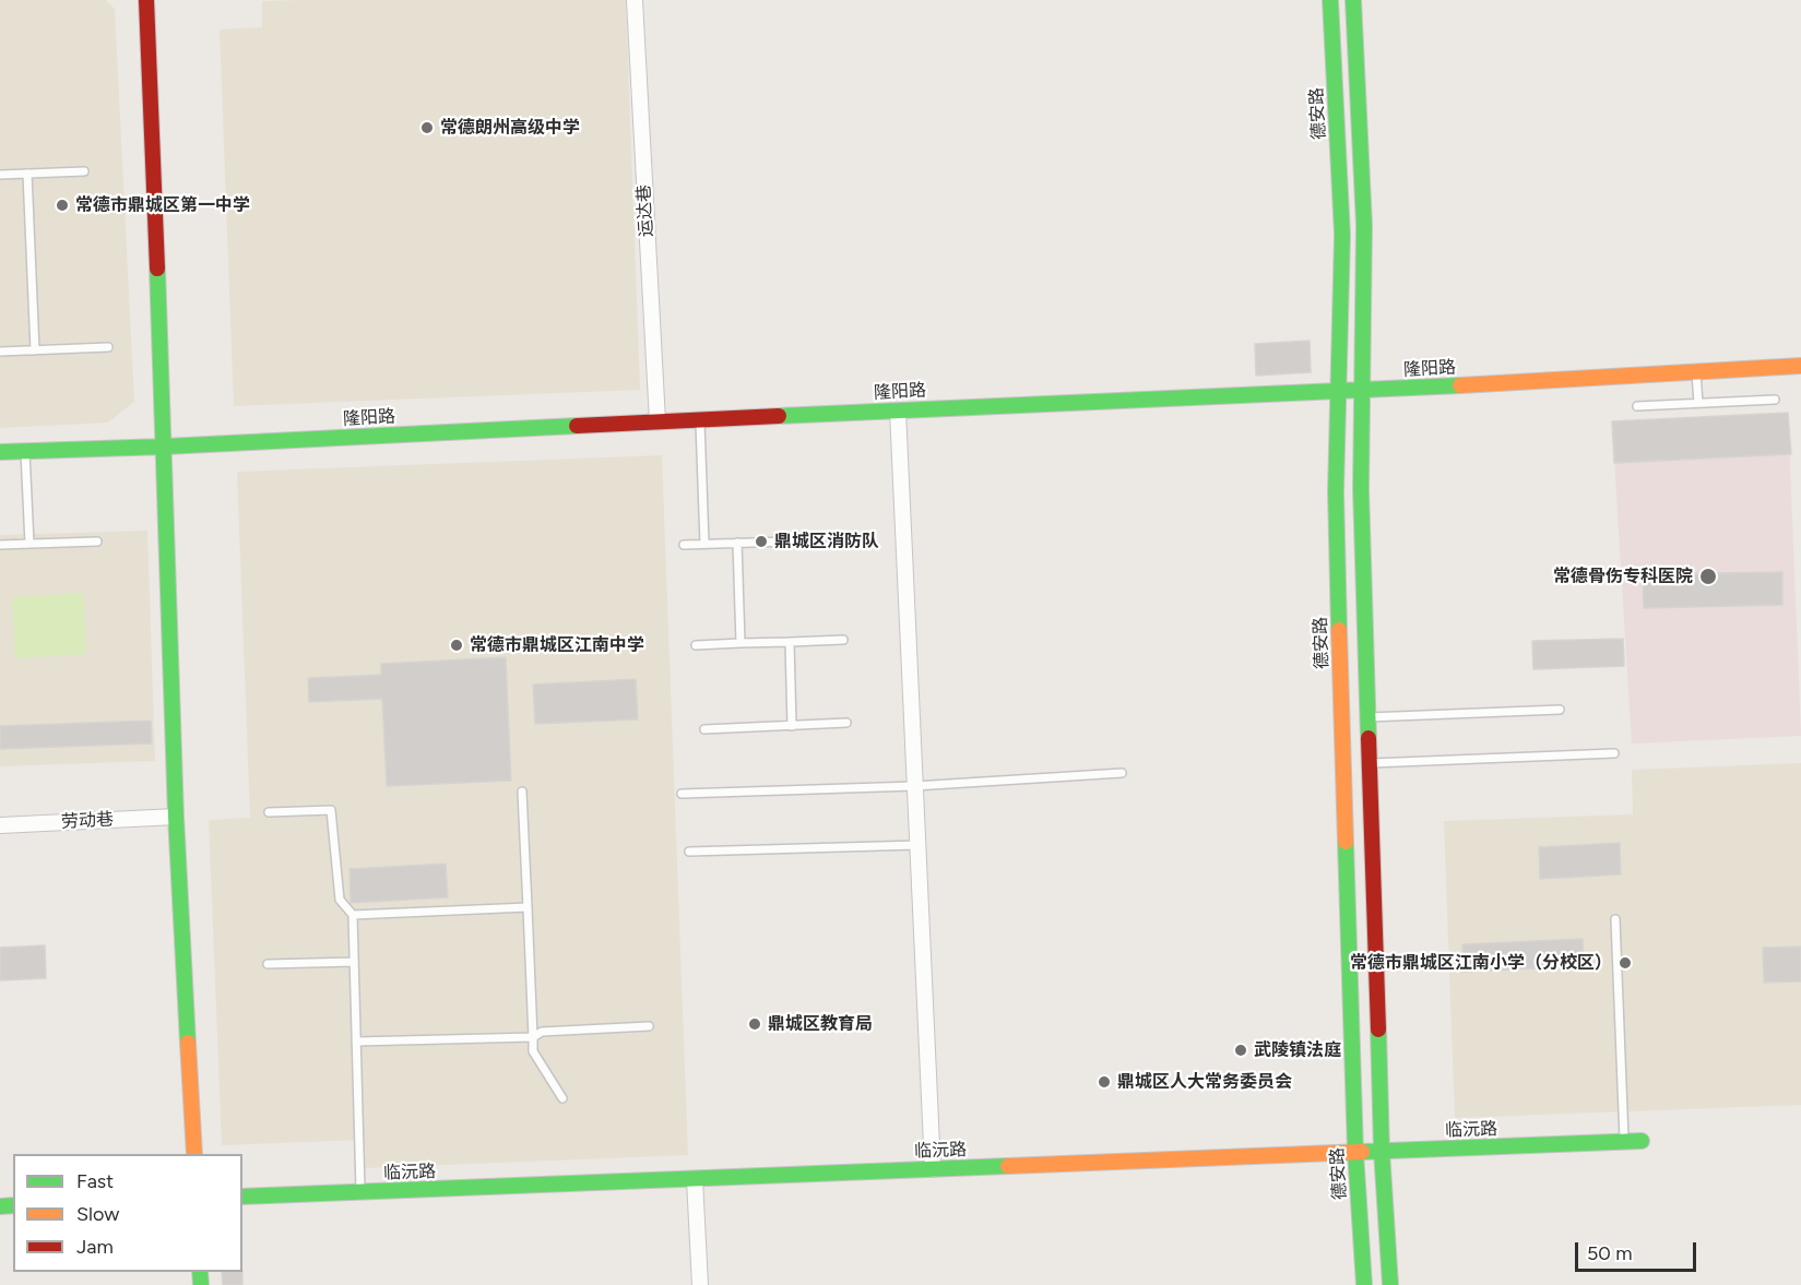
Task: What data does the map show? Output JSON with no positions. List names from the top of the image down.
{
  "streets": {
    "street": [
      "德安路",
      "运达巷",
      "隆阳路",
      "劳动巷",
      "临沅路"
    ]
  },
  "crossings": [
    ["德安路", "隆阳路"],
    ["德安路", "临沅路"],
    ["运达巷", "隆阳路"]
  ],
  "places": [
    "常德朗州高级中学",
    "常德市鼎城区第一中学",
    "鼎城区消防队",
    "常德骨伤专科医院",
    "常德市鼎城区江南中学",
    "常德市鼎城区江南小学（分校区）",
    "鼎城区教育局",
    "武陵镇法庭",
    "鼎城区人大常务委员会"
  ],
  "legend": ["Fast", "Slow", "Jam"],
  "scale_bar": "50 m"
}
